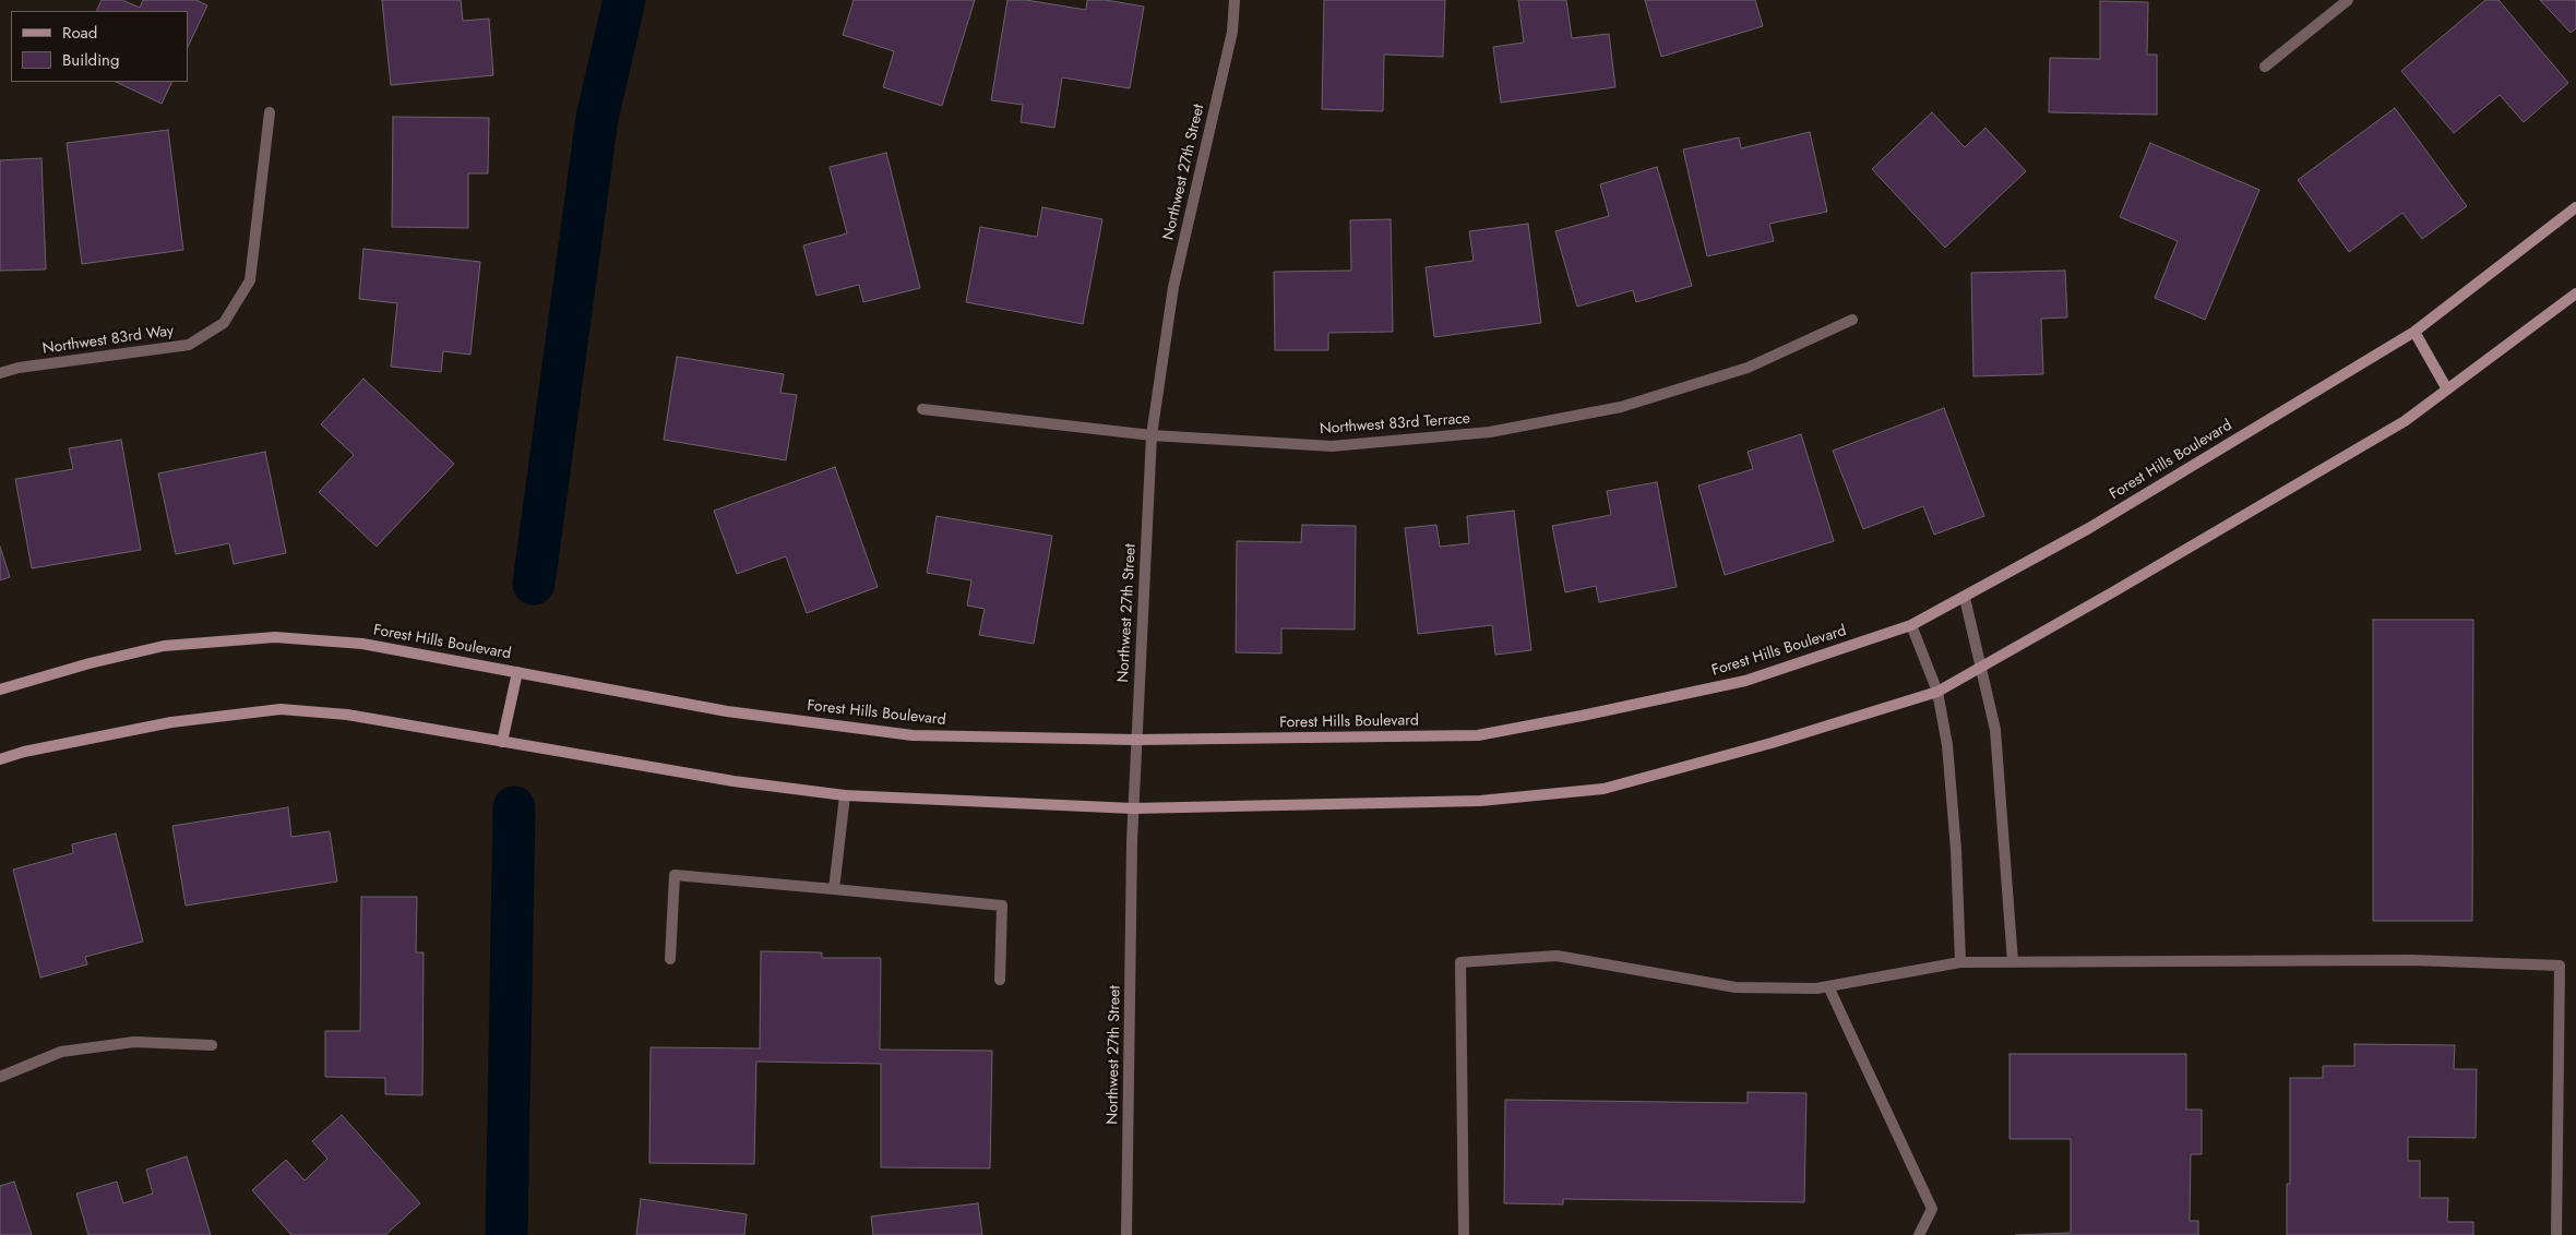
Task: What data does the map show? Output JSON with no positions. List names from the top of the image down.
{
  "streets": {
    "street": [
      "Northwest 27th Street",
      "Northwest 83rd Way",
      "Northwest 83rd Terrace",
      "Forest Hills Boulevard"
    ]
  },
  "crossings": [
    ["Northwest 27th Street", "Northwest 83rd Terrace"],
    ["Northwest 27th Street", "Forest Hills Boulevard"]
  ],
  "legend": ["Road", "Building"]
}
